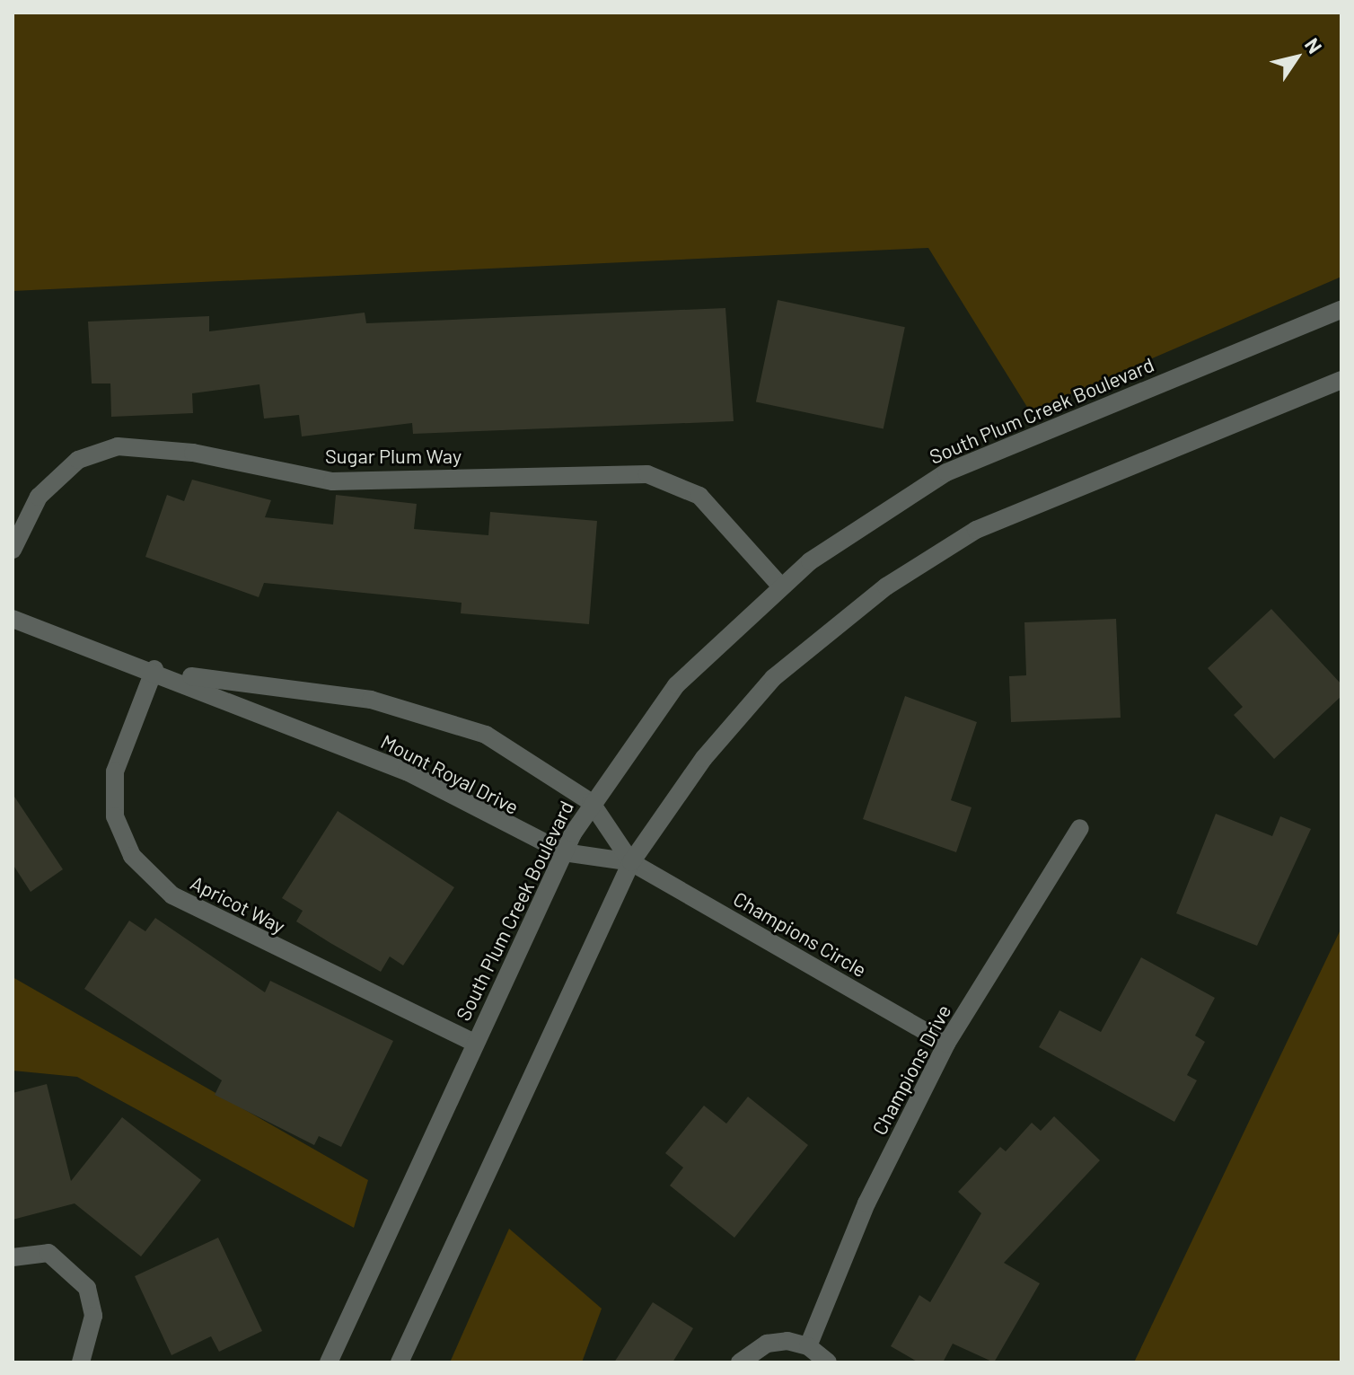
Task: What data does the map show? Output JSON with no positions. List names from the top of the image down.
{
  "streets": {
    "street": [
      "South Plum Creek Boulevard",
      "Sugar Plum Way",
      "Mount Royal Drive",
      "Apricot Way",
      "Champions Circle",
      "Champions Drive"
    ]
  },
  "crossings": [
    ["South Plum Creek Boulevard", "Sugar Plum Way"],
    ["South Plum Creek Boulevard", "Mount Royal Drive"],
    ["South Plum Creek Boulevard", "Apricot Way"],
    ["Mount Royal Drive", "Apricot Way"],
    ["Mount Royal Drive", "Champions Circle"],
    ["Champions Circle", "Champions Drive"]
  ],
  "north": "top right"
}
